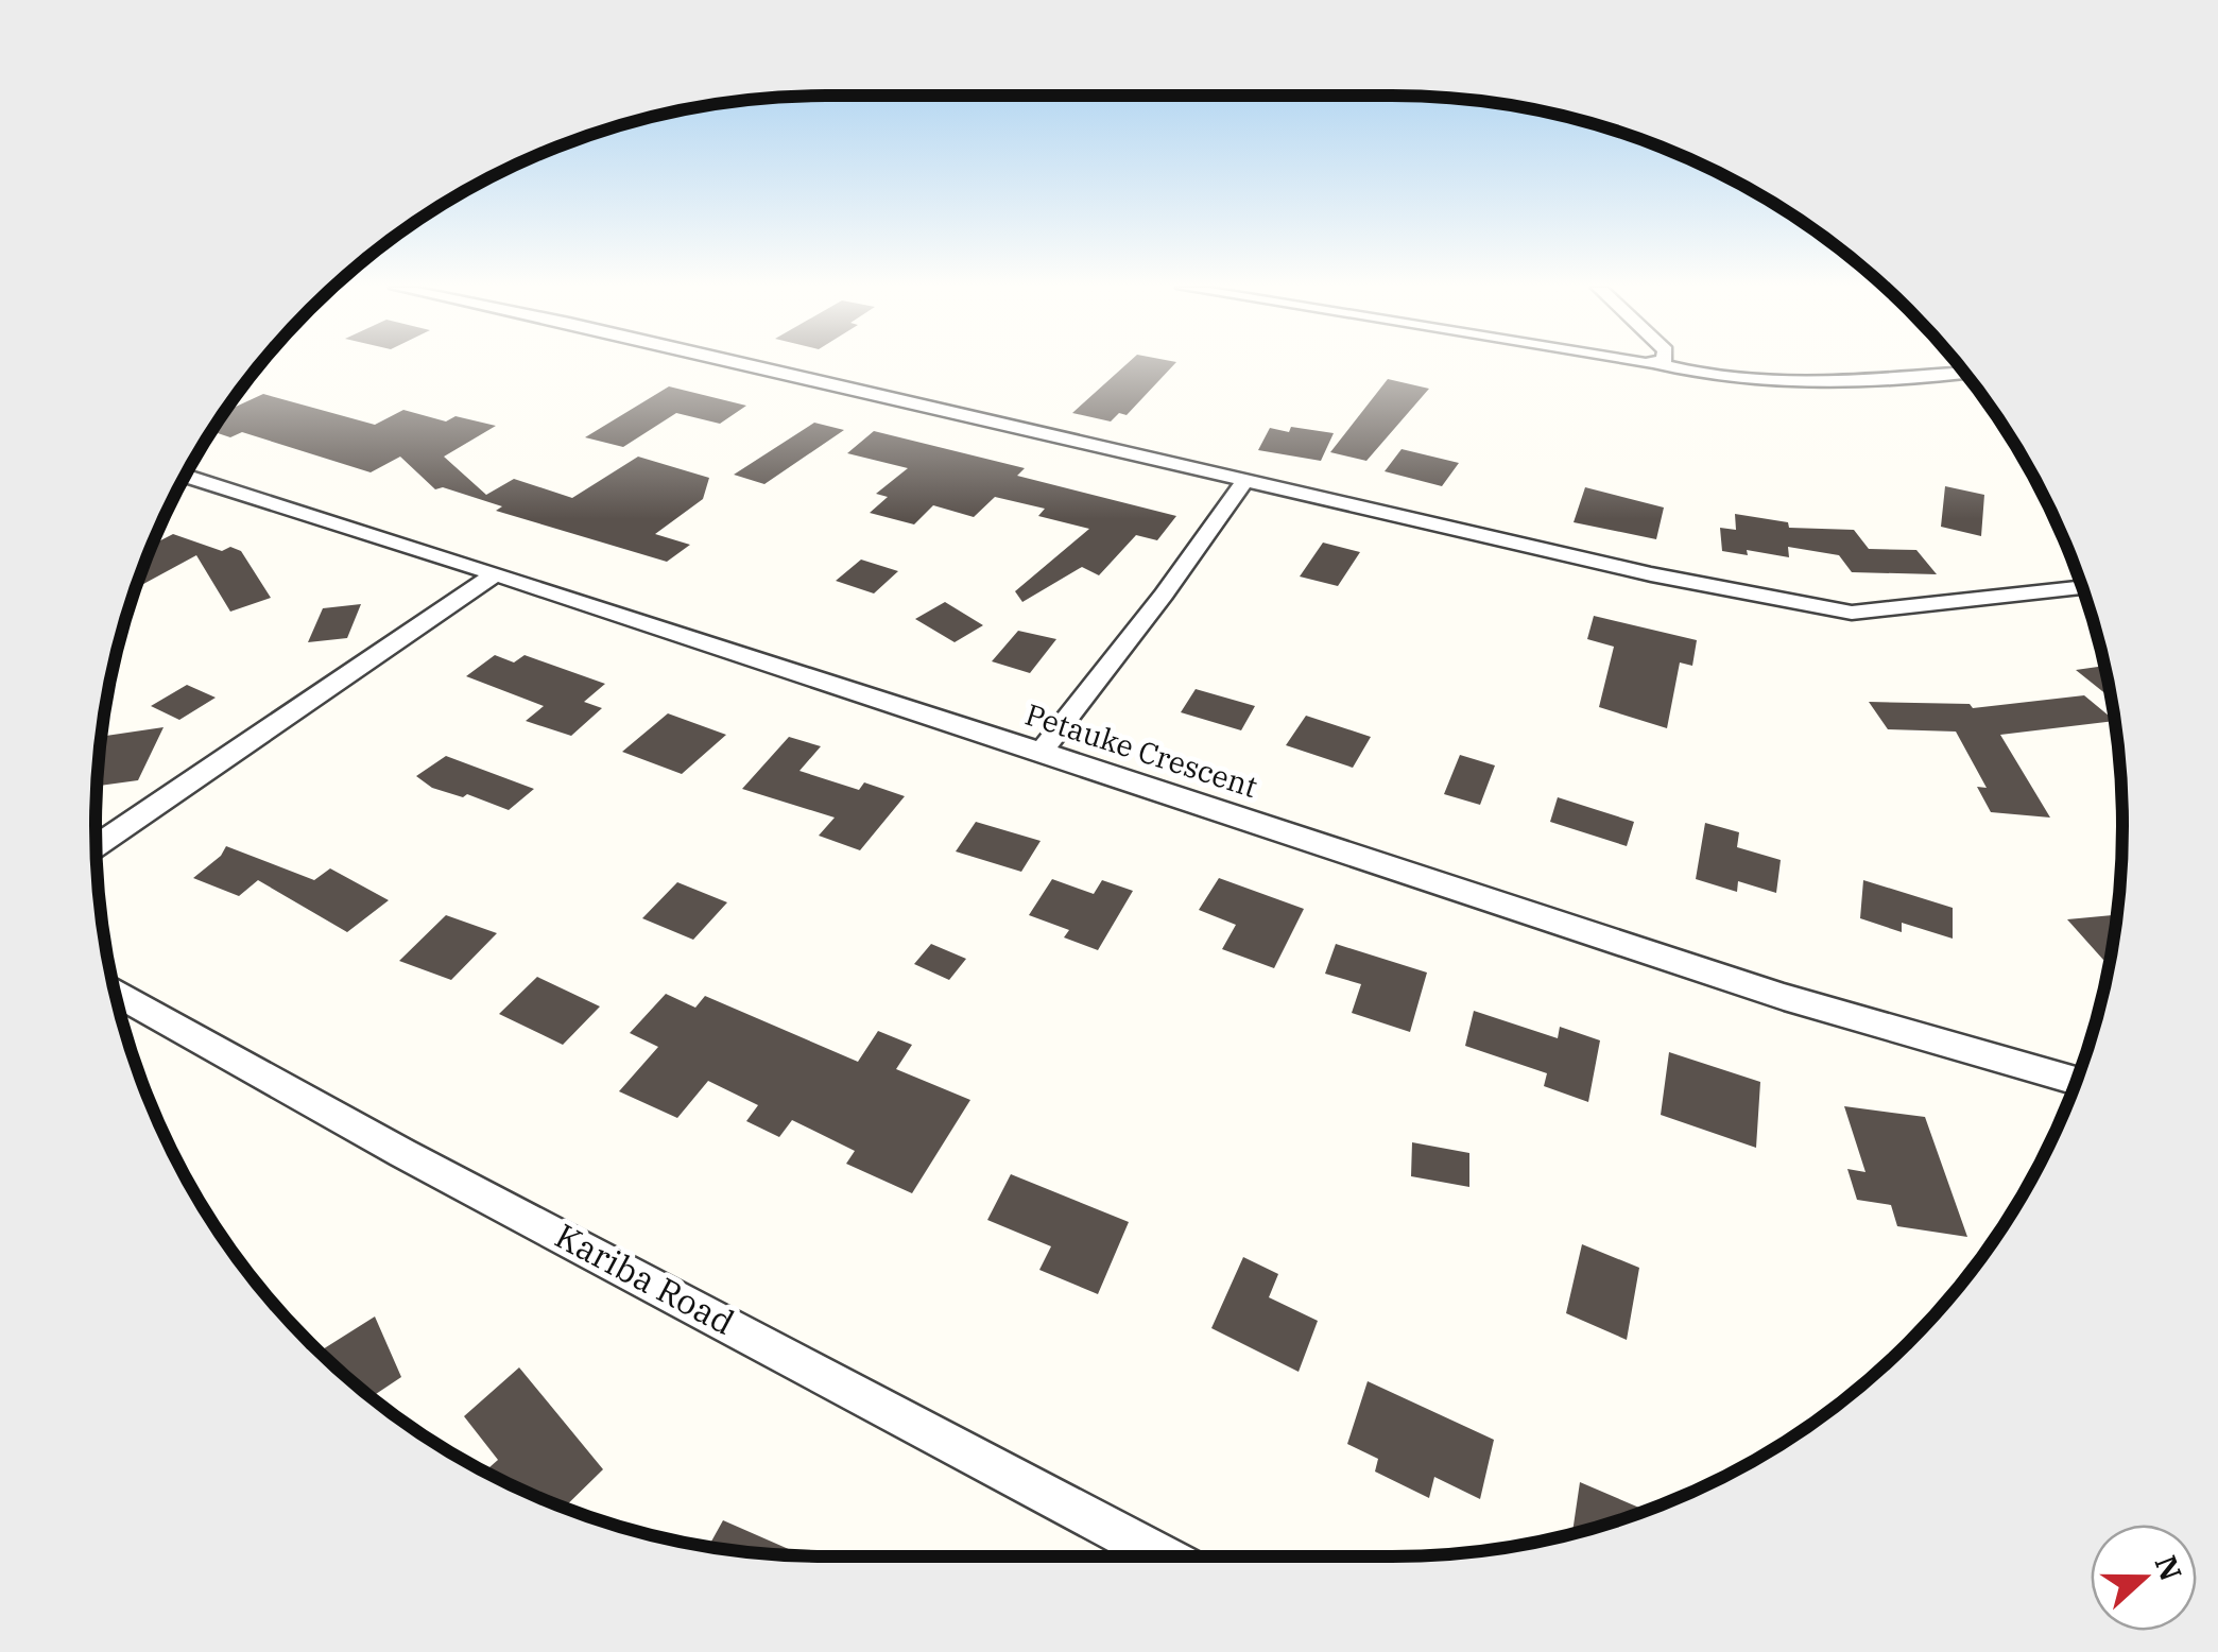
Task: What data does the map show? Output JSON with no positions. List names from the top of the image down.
{
  "streets": {
    "street": ["Petauke Crescent", "Kariba Road"]
  },
  "north": "right"
}
